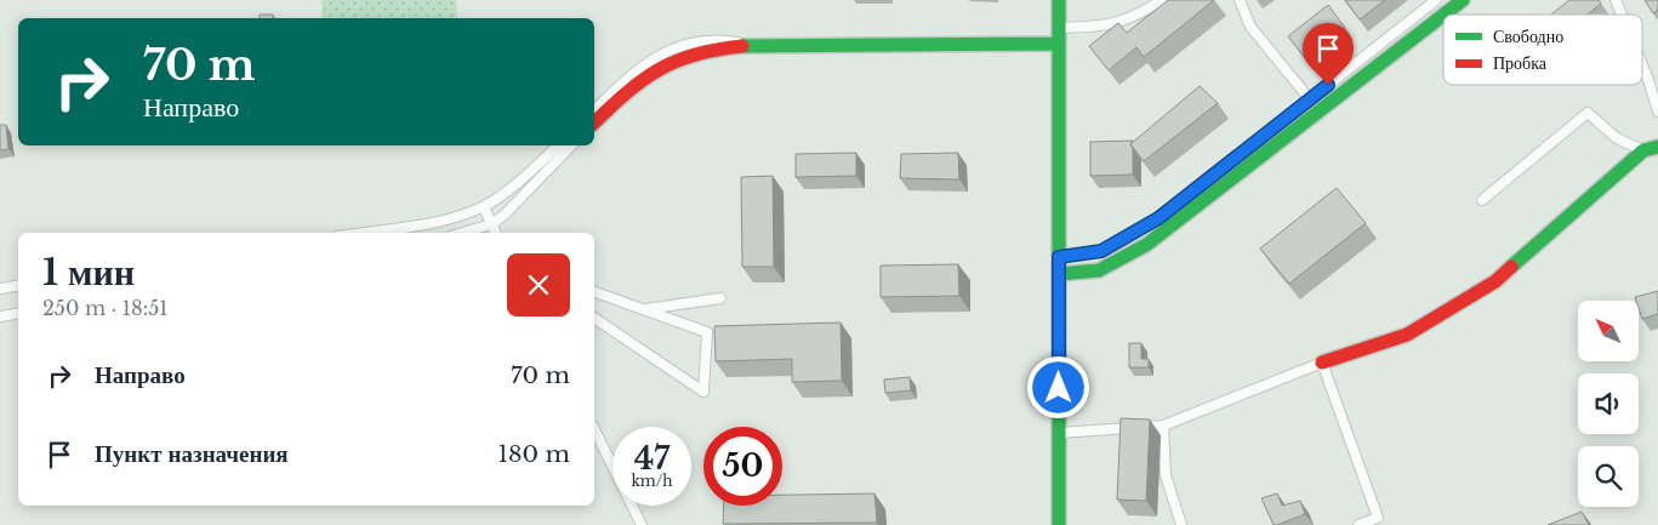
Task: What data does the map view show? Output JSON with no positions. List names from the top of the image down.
{
  "legend": ["Свободно", "Пробка"],
  "north": "top left",
  "page": {
    "turn": ["70 m", "Направо"],
    "heading": ["1 мин", "250 m · 18:51"],
    "list": [
      {
        "name": "Направо",
        "value": "70 m"
      },
      {
        "name": "Пункт назначения",
        "value": "180 m"
      }
    ],
    "speed": "47 km/h",
    "limit": "50"
  }
}
